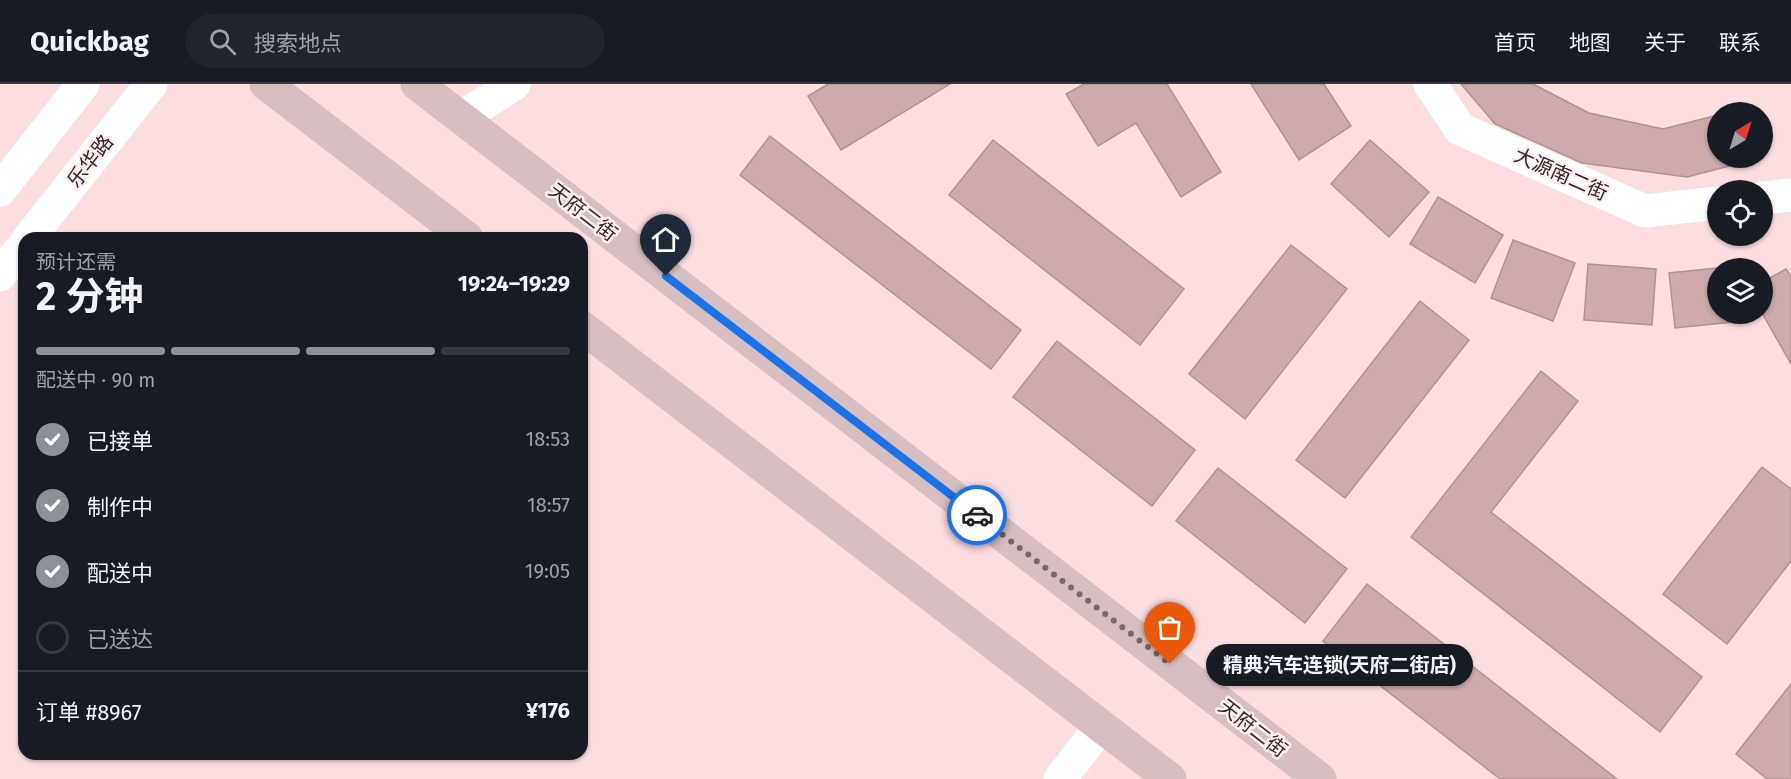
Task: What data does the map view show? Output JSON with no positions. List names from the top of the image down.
{
  "streets": {
    "main road": ["天府二街"],
    "street": ["乐华路", "大源南二街"]
  },
  "places": ["精典汽车连锁(天府二街店)"],
  "north": "top right",
  "page": {
    "header": "Quickbag",
    "search": "搜索地点",
    "nav": [
      "首页",
      "地图",
      "关于",
      "联系"
    ],
    "heading": ["2 分钟", "预计还需", "19:24–19:29"],
    "panel": ["订单 #8967", "¥176"],
    "bar": "配送中 · 90 m",
    "list": [
      ["已接单", "18:53"],
      ["制作中", "18:57"],
      ["配送中", "19:05"],
      "已送达"
    ],
    "bubble": "精典汽车连锁(天府二街店)"
  }
}
